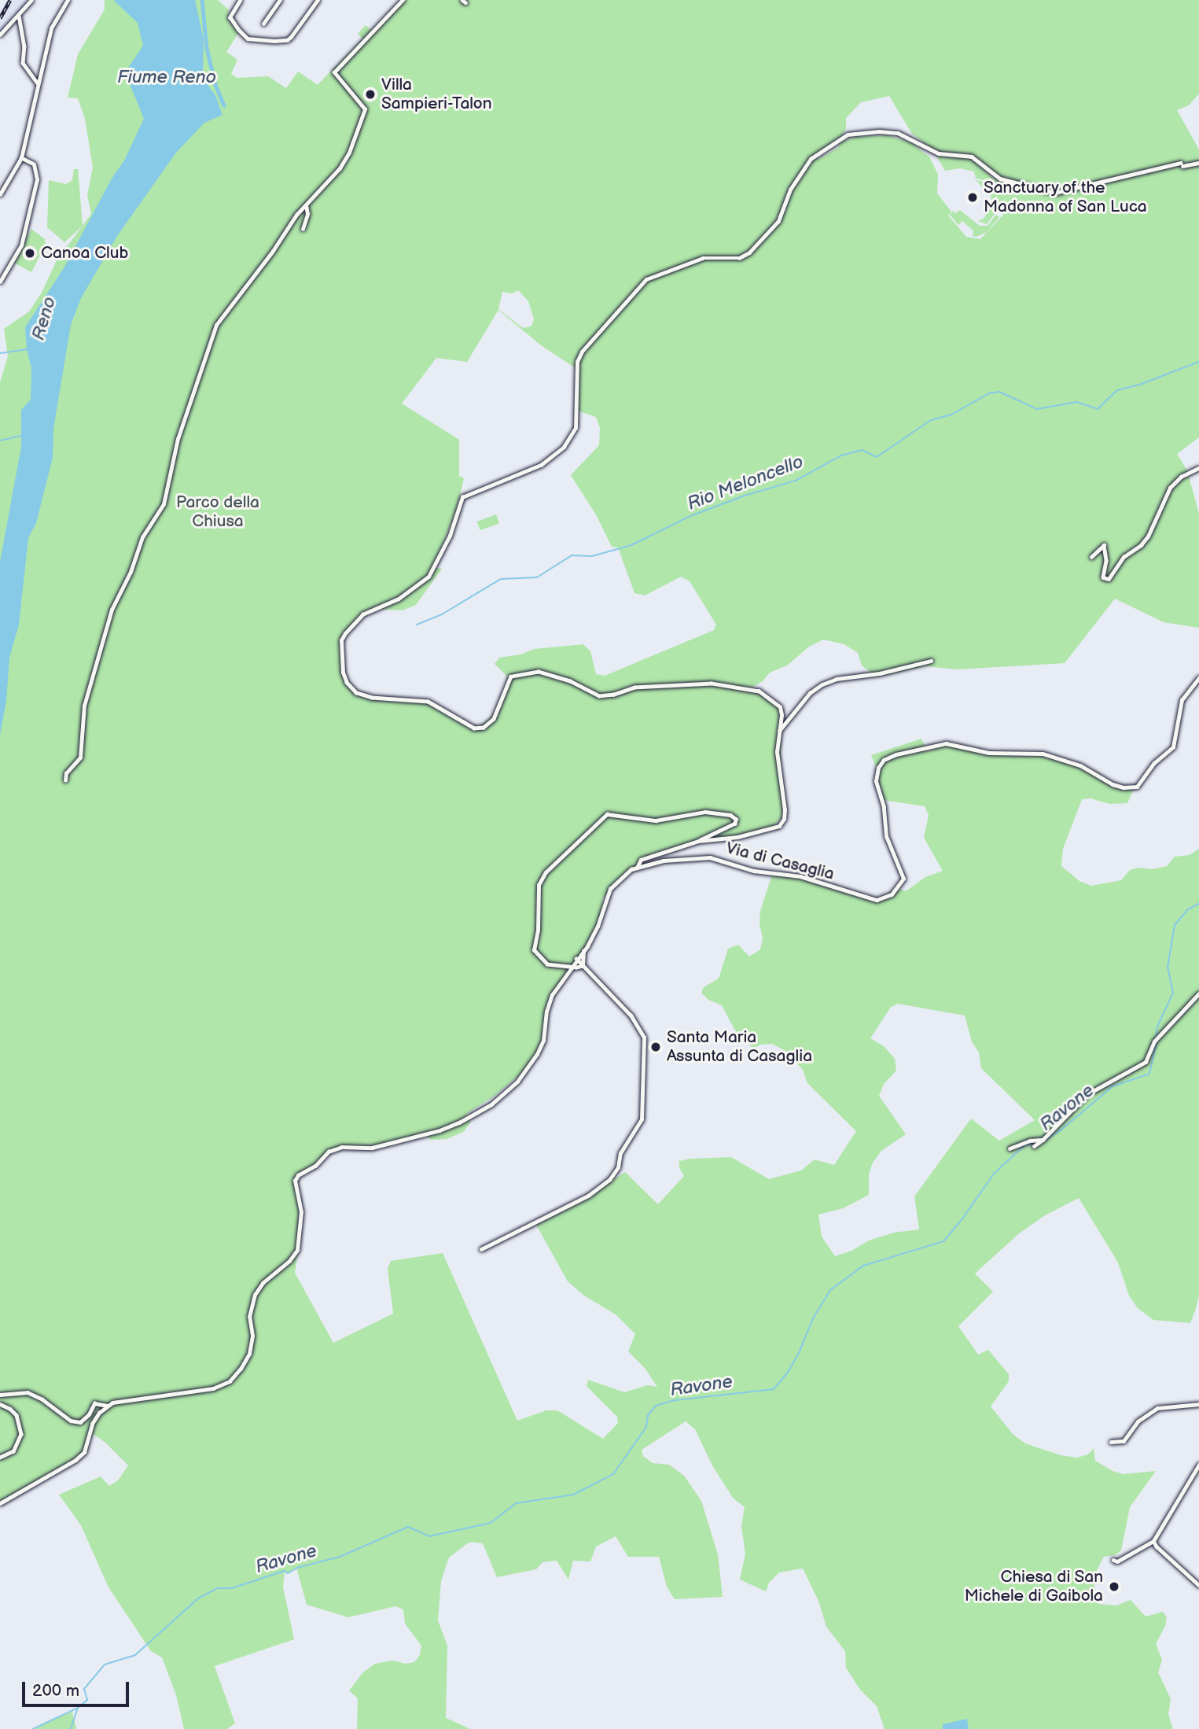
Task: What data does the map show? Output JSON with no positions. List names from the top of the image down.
{
  "streets": {
    "street": ["Via di Casaglia"]
  },
  "water": [
    "Fiume Reno",
    "Reno",
    "Rio Meloncello",
    "Ravone"
  ],
  "parks": ["Parco della Chiusa"],
  "places": [
    "Villa Sampieri-Talon",
    "Sanctuary of the Madonna of San Luca",
    "Canoa Club",
    "Santa Maria Assunta di Casaglia",
    "Chiesa di San Michele di Gaibola"
  ],
  "scale_bar": "200 m"
}
